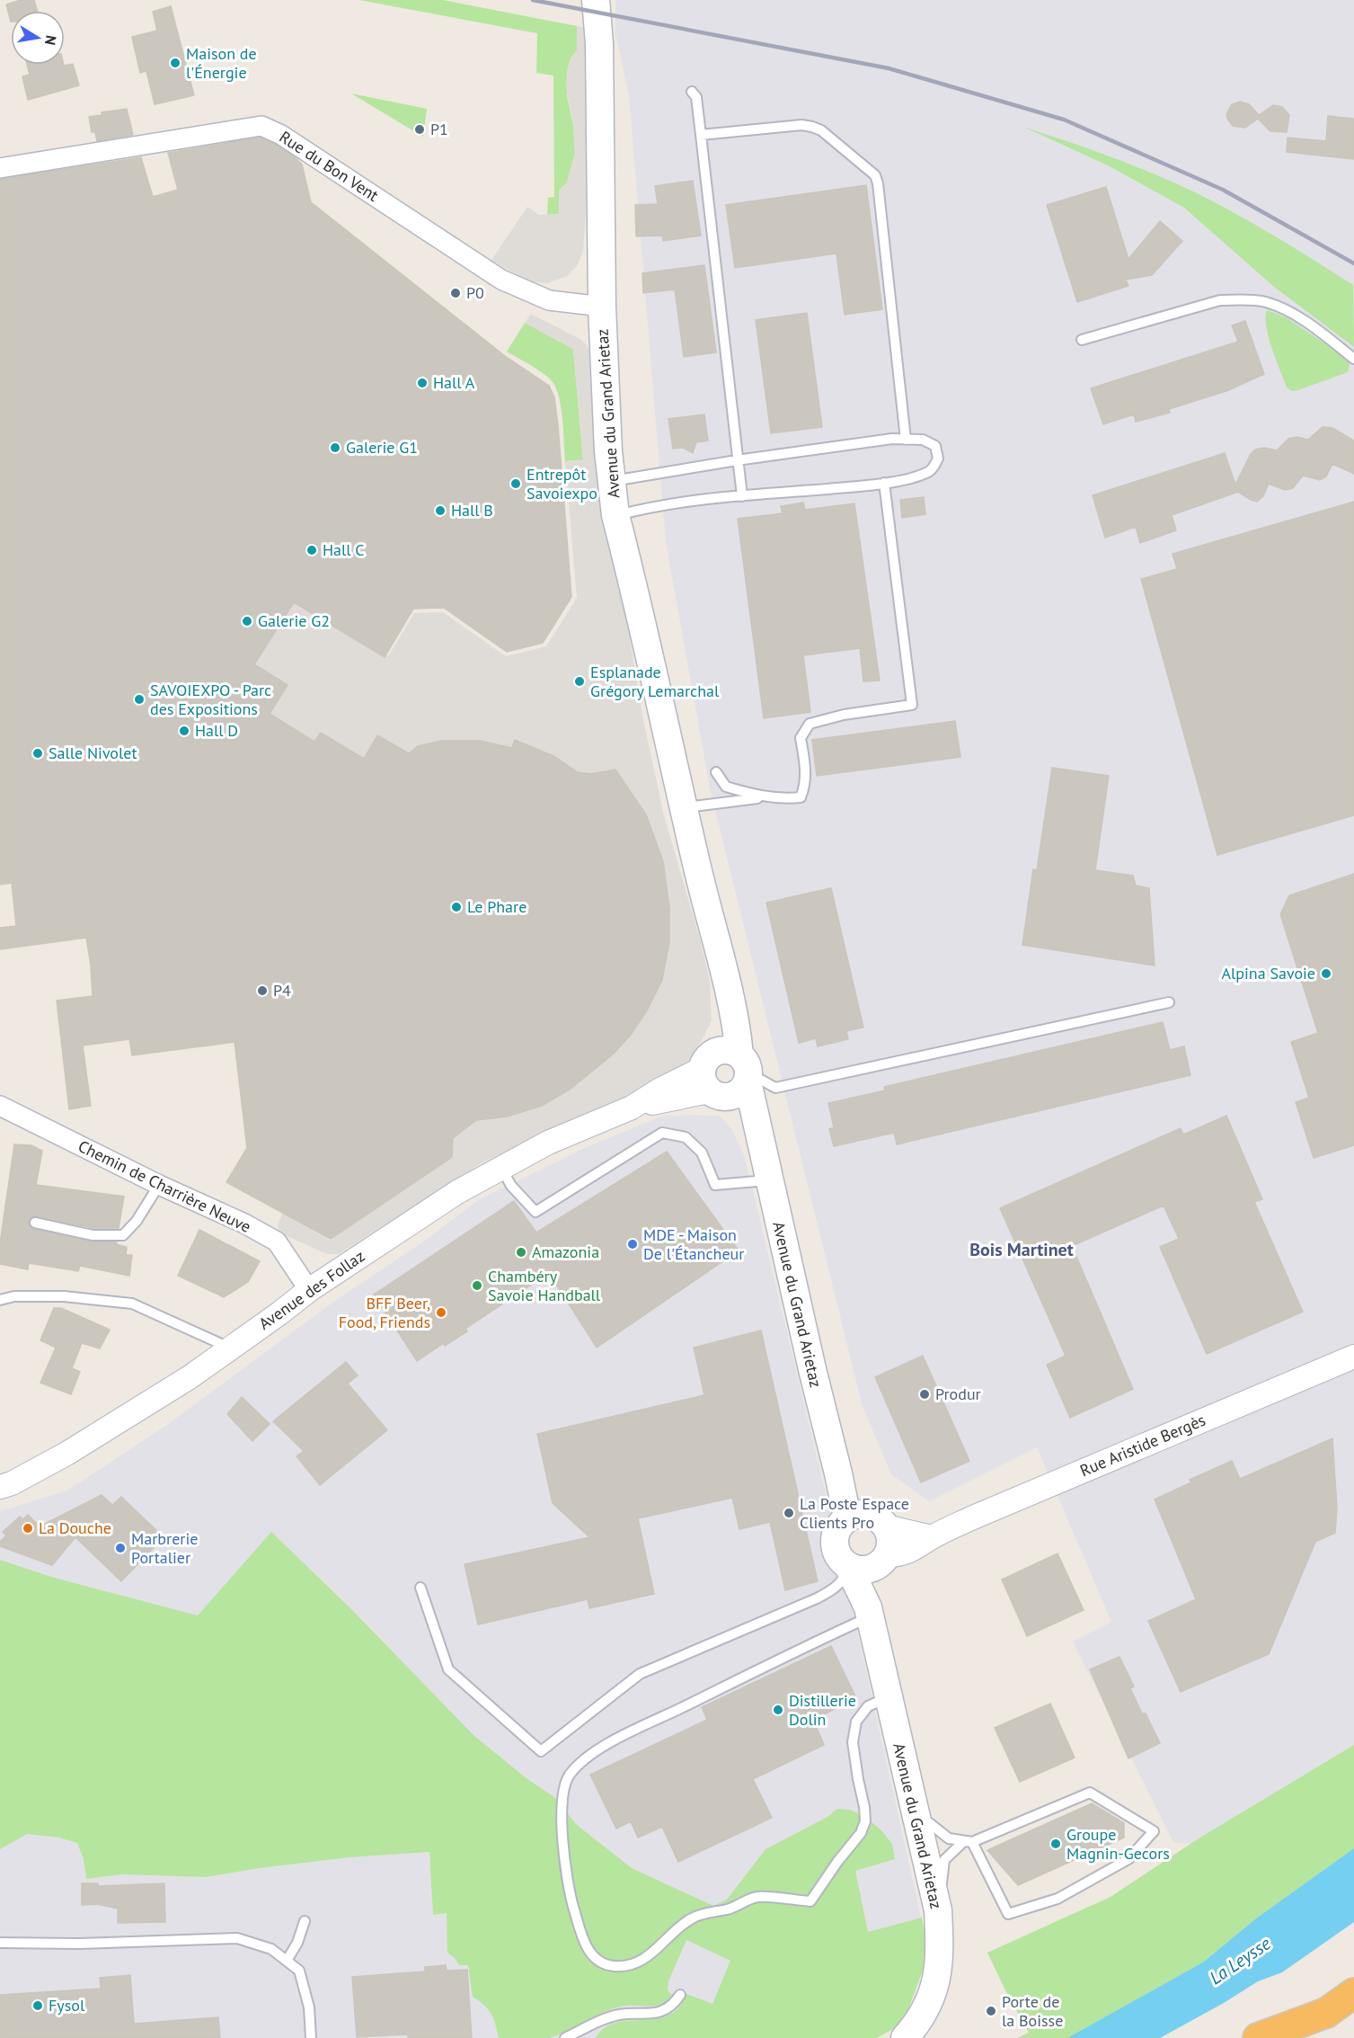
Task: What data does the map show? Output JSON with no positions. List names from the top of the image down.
{
  "streets": {
    "main road": ["Avenue du Grand Arietaz"],
    "street": [
      "Rue du Bon Vent",
      "Chemin de Charrière Neuve",
      "Avenue des Follaz",
      "Rue Aristide Bergès"
    ]
  },
  "crossings": [
    ["Rue du Bon Vent", "Avenue du Grand Arietaz"],
    ["Avenue du Grand Arietaz", "Avenue des Follaz"],
    ["Avenue du Grand Arietaz", "Rue Aristide Bergès"],
    ["Chemin de Charrière Neuve", "Avenue des Follaz"]
  ],
  "districts": ["Bois Martinet"],
  "water": ["La Leysse"],
  "places": [
    "Maison de l'Énergie",
    "P1",
    "P0",
    "Hall A",
    "Galerie G1",
    "Entrepôt Savoiexpo",
    "Hall B",
    "Hall C",
    "Galerie G2",
    "Esplanade Grégory Lemarchal",
    "SAVOIEXPO - Parc des Expositions",
    "Hall D",
    "Salle Nivolet",
    "Le Phare",
    "Alpina Savoie",
    "P4",
    "MDE - Maison De l'Étancheur",
    "Amazonia",
    "Chambéry Savoie Handball",
    "BFF Beer, Food, Friends",
    "Produr",
    "La Poste Espace Clients Pro",
    "La Douche",
    "Marbrerie Portalier",
    "Distillerie Dolin",
    "Groupe Magnin-Gecors",
    "Fysol",
    "Porte de la Boisse"
  ],
  "north": "right"
}
